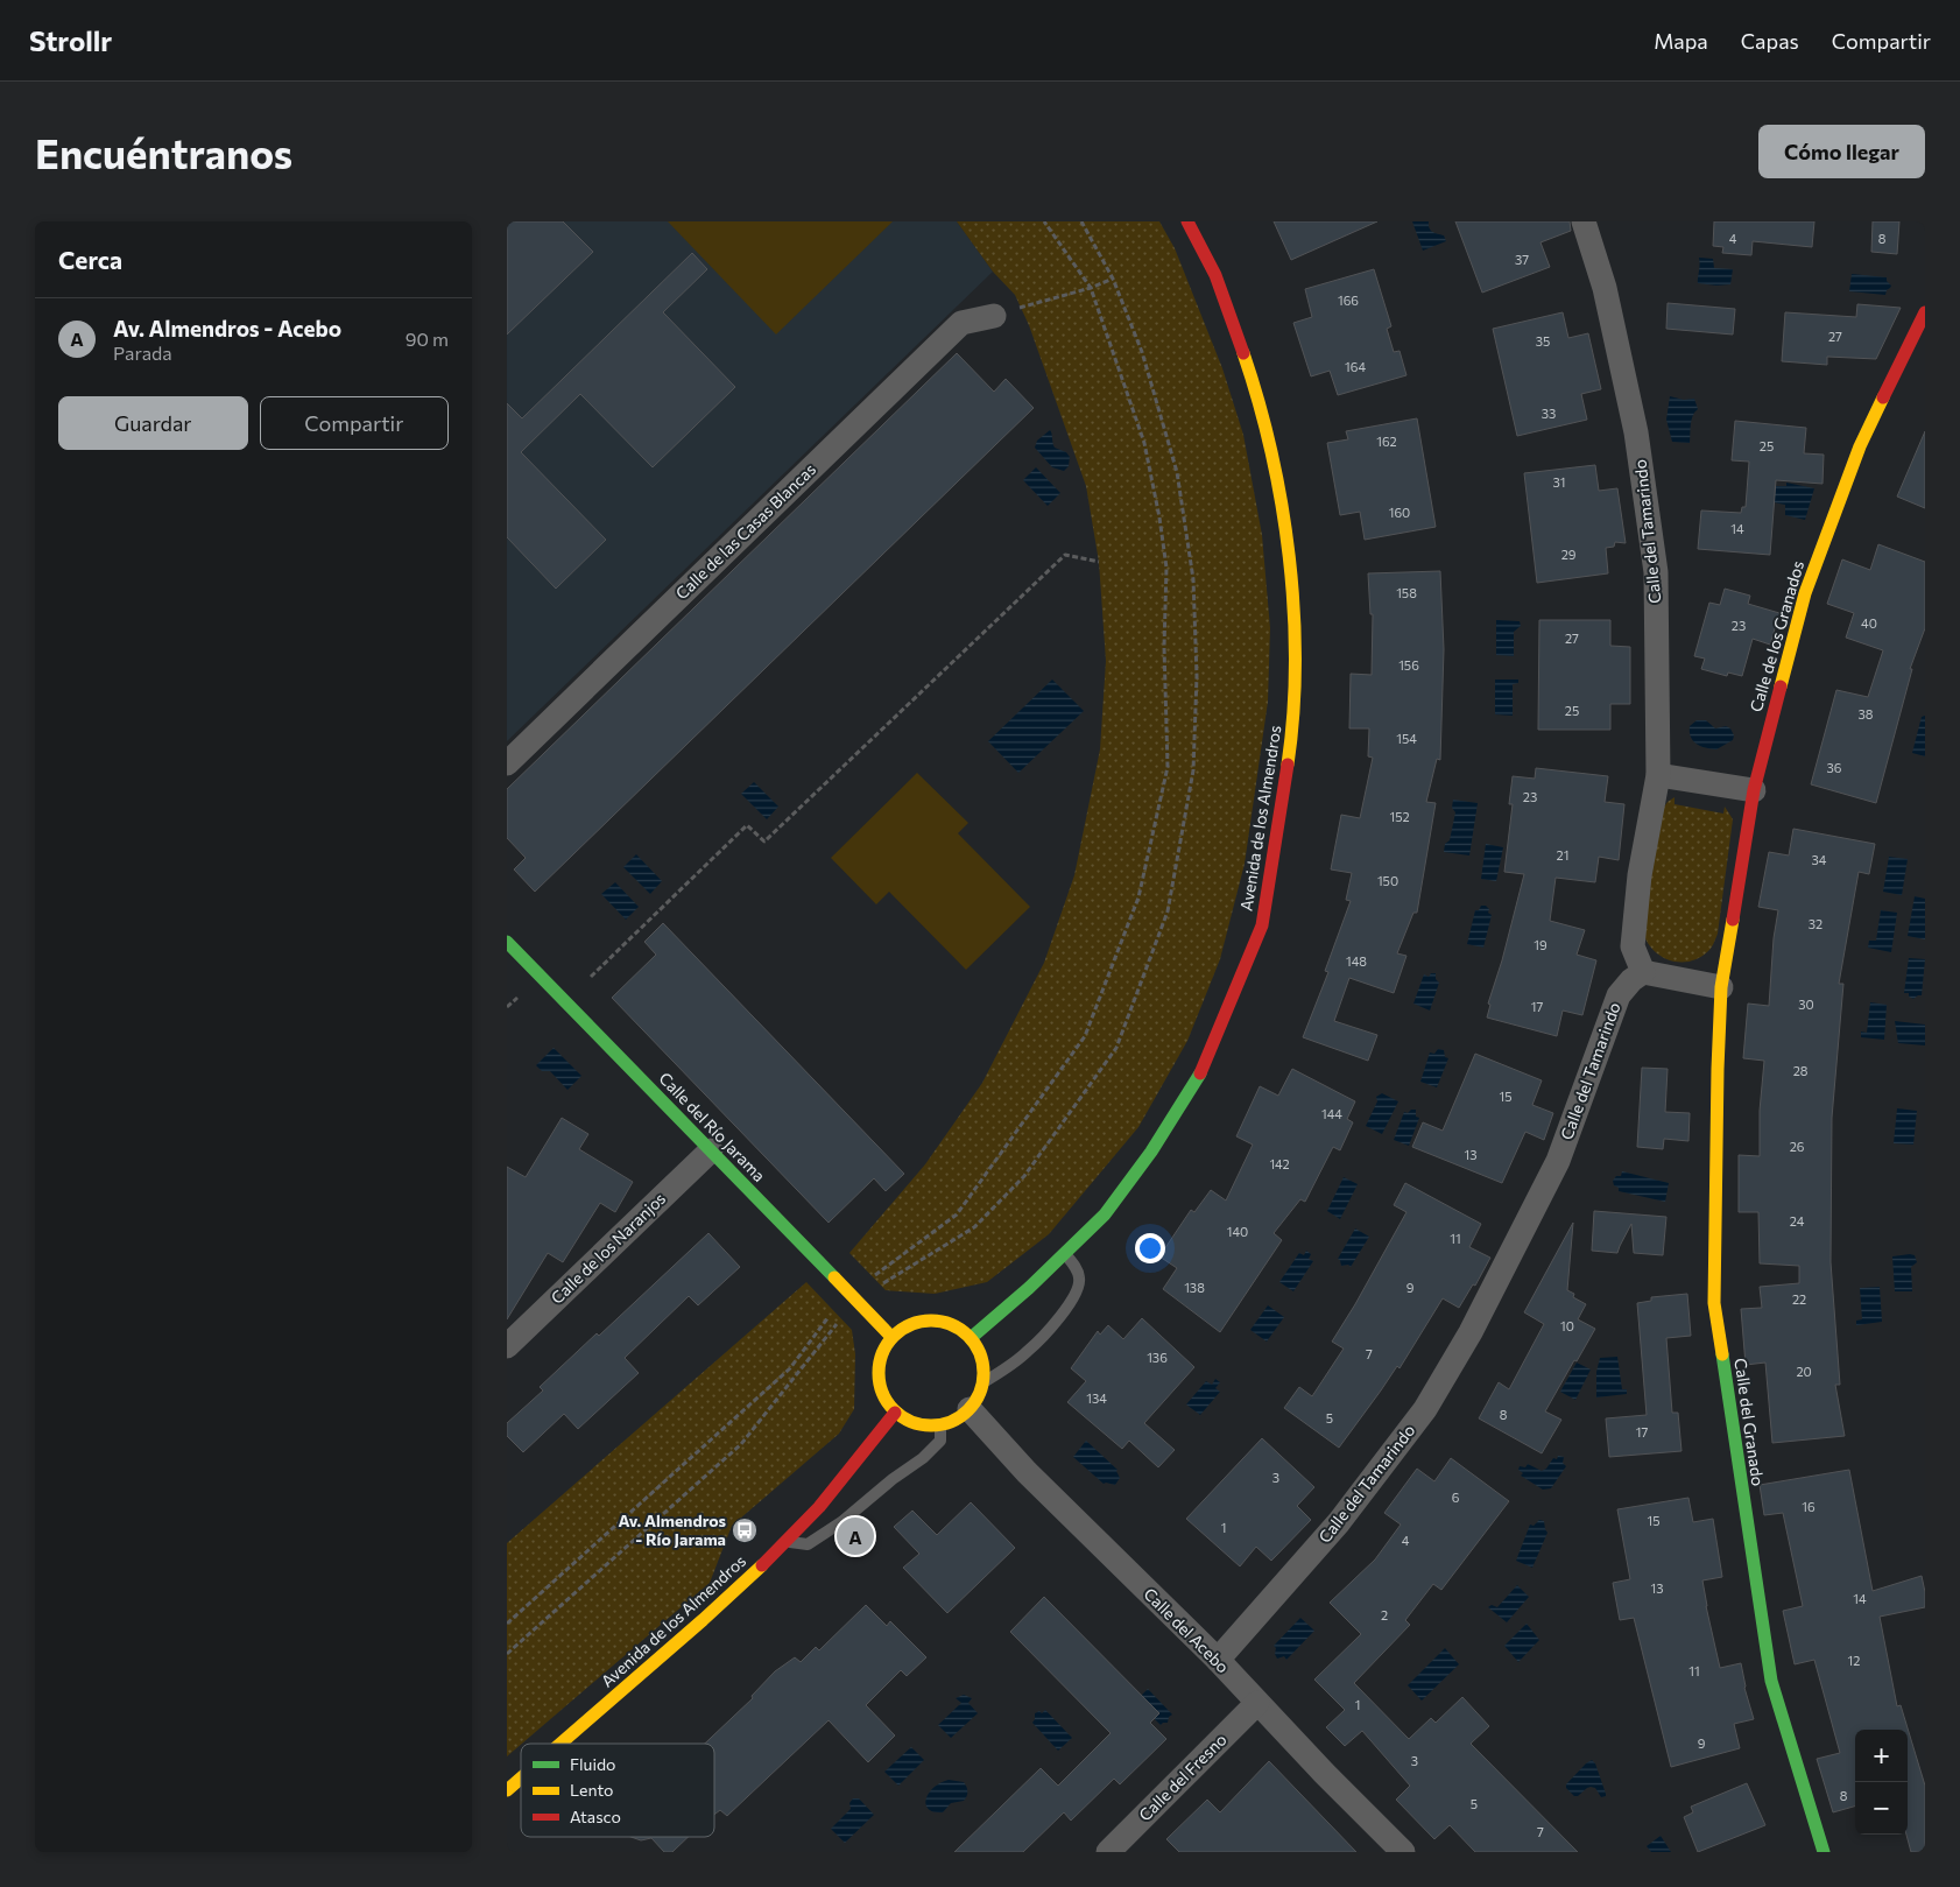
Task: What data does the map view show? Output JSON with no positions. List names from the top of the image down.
{
  "streets": {
    "street": [
      "Calle de las Casas Blancas",
      "Calle del Tamarindo",
      "Calle de los Granados",
      "Avenida de los Almendros",
      "Calle del Río Jarama",
      "Calle de los Naranjos",
      "Calle del Granado",
      "Calle del Acebo",
      "Calle del Fresno"
    ]
  },
  "crossings": [
    ["Calle del Tamarindo", "Calle del Acebo"],
    ["Calle de los Granados", "Calle del Granado"],
    ["Avenida de los Almendros", "Calle del Río Jarama"],
    ["Avenida de los Almendros", "Calle del Acebo"],
    ["Calle del Río Jarama", "Calle de los Naranjos"],
    ["Calle del Río Jarama", "Calle del Acebo"],
    ["Calle del Acebo", "Calle del Fresno"]
  ],
  "places": {
    "bus stop": ["Av. Almendros - Río Jarama"]
  },
  "house_numbers": [
    "4",
    "8",
    "37",
    "166",
    "27",
    "35",
    "164",
    "33",
    "162",
    "25",
    "31",
    "160",
    "14",
    "29",
    "158",
    "40",
    "23",
    "27",
    "156",
    "25",
    "38",
    "154",
    "36",
    "23",
    "152",
    "21",
    "34",
    "150",
    "32",
    "19",
    "148",
    "30",
    "17",
    "28",
    "15",
    "144",
    "26",
    "13",
    "142",
    "24",
    "140",
    "11",
    "138",
    "9",
    "22",
    "10",
    "7",
    "136",
    "20",
    "134",
    "8",
    "5",
    "17",
    "3",
    "6",
    "16",
    "15",
    "1",
    "4",
    "13",
    "14",
    "2",
    "12",
    "11",
    "1",
    "9",
    "3",
    "8",
    "5",
    "7"
  ],
  "legend": ["Fluido", "Lento", "Atasco"],
  "page": {
    "header": "Strollr",
    "nav": ["Mapa", "Capas", "Compartir"],
    "buttons": [
      "Cómo llegar",
      ["Guardar", "Compartir"]
    ],
    "title": "Encuéntranos",
    "heading": "Cerca",
    "list": [
      {
        "mark": "A",
        "name": "Av. Almendros - Acebo",
        "note": "Parada",
        "value": "90 m"
      }
    ],
    "pins": "A",
    "map_buttons": ["+", "−"]
  }
}
